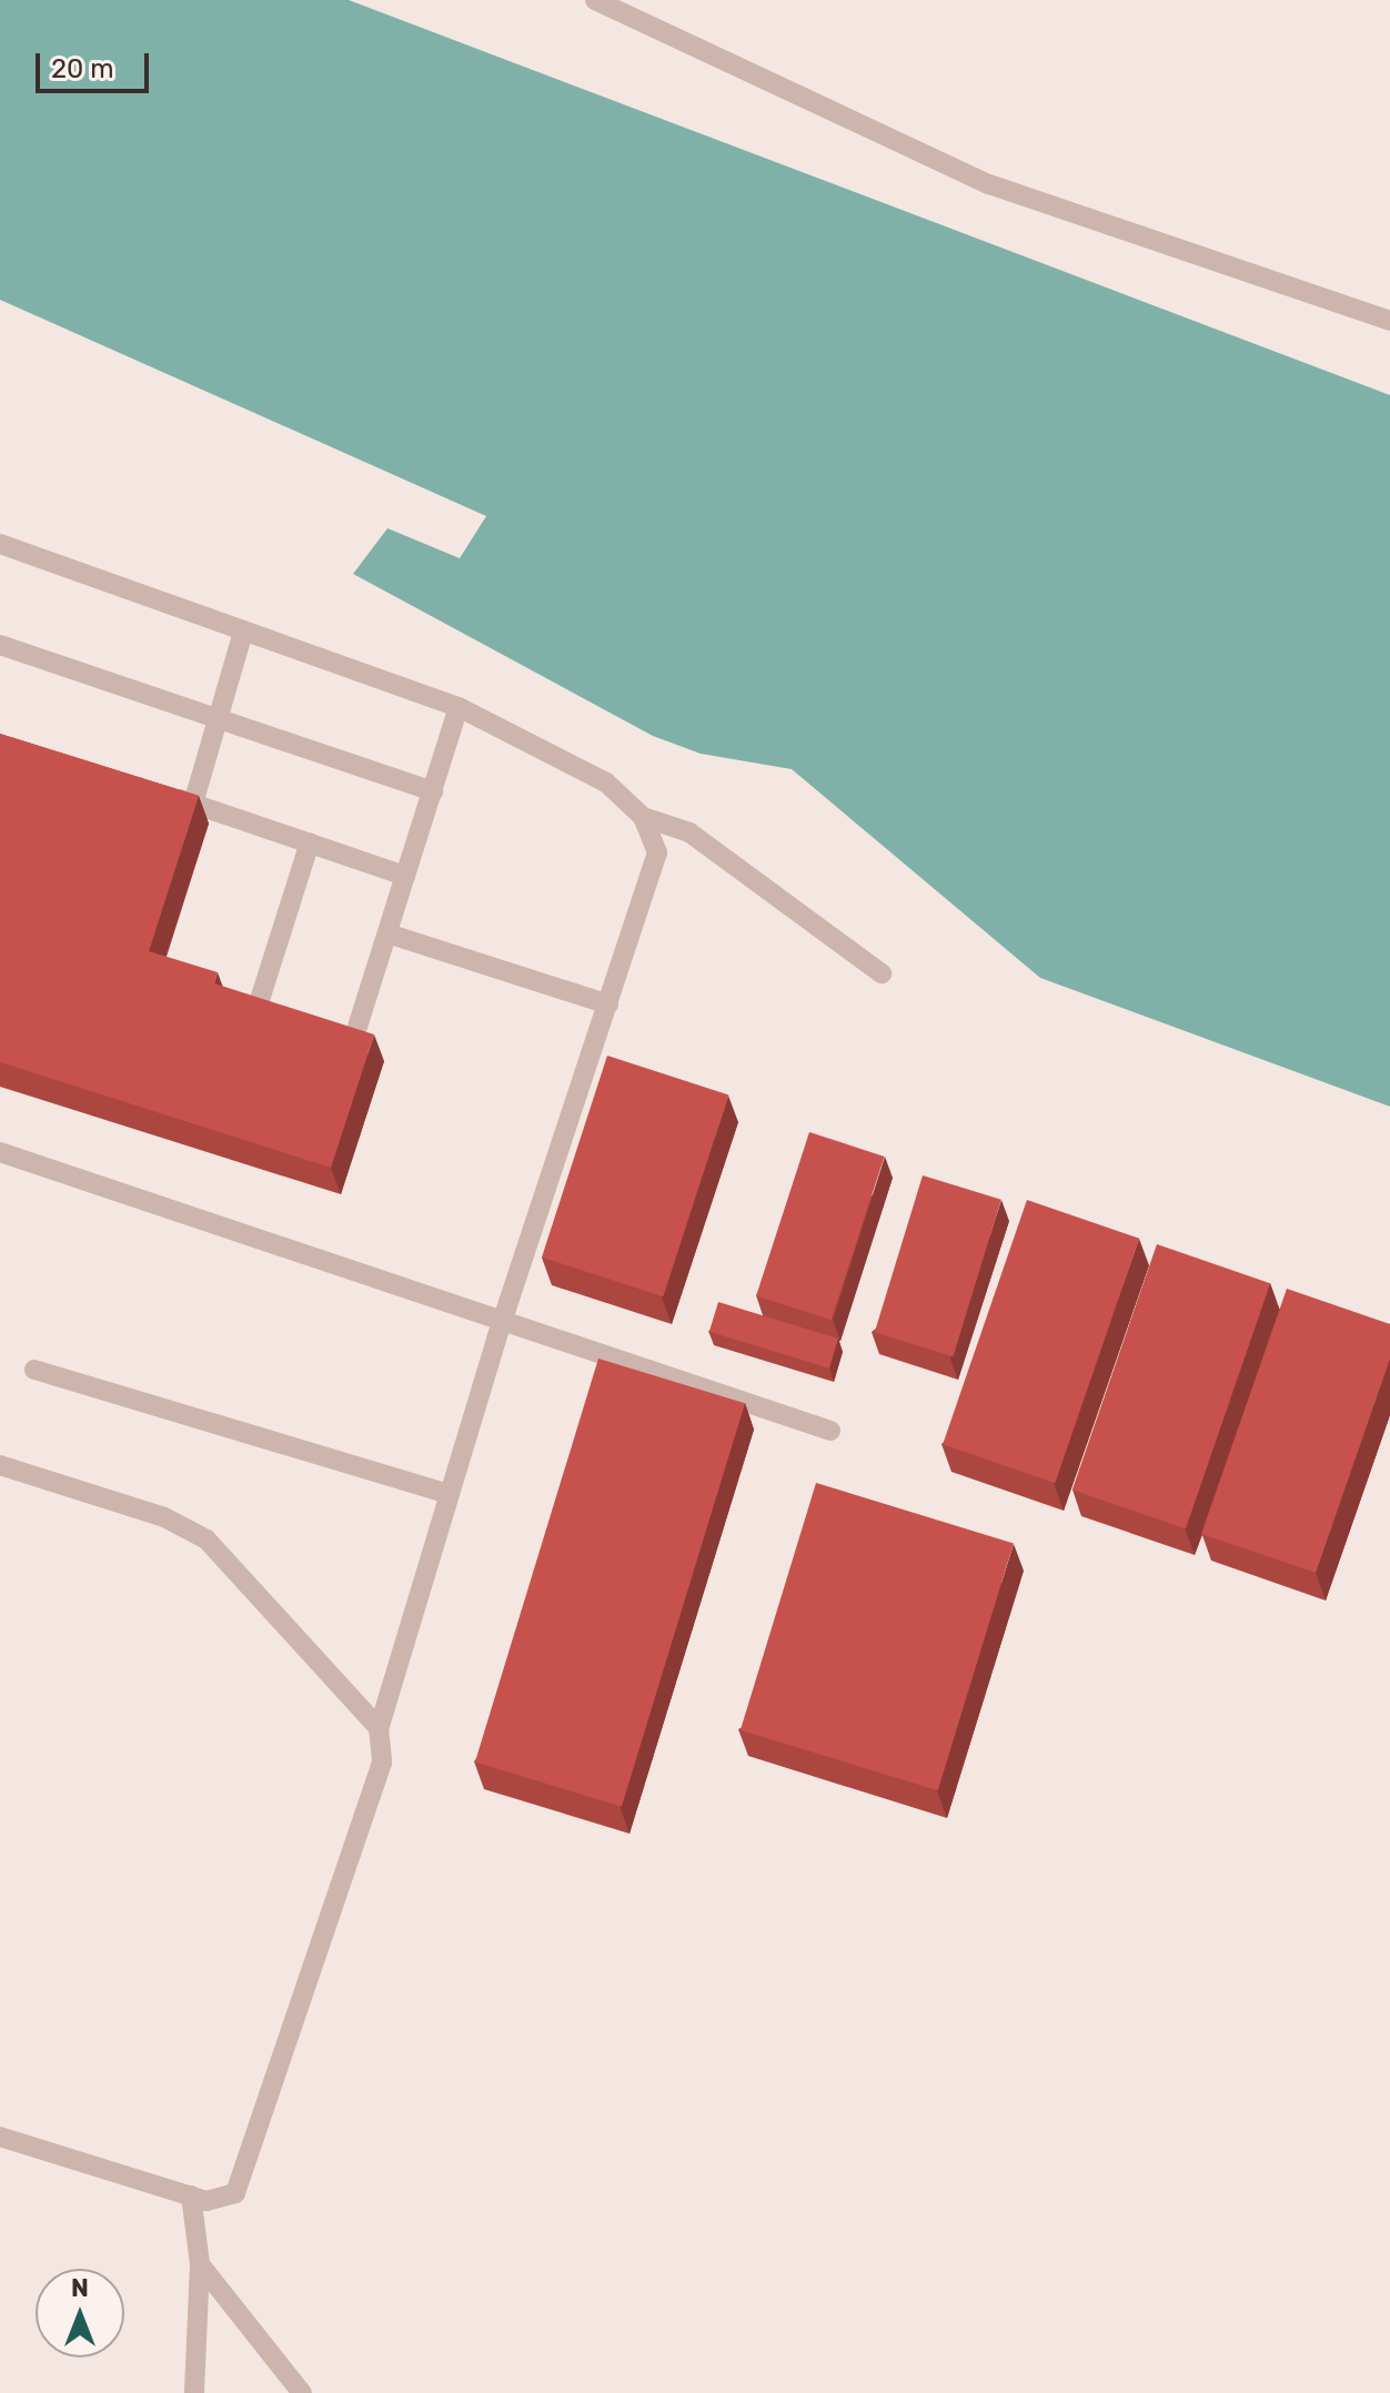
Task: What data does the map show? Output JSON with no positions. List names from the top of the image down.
{
  "scale_bar": "20 m",
  "north": "top"
}
